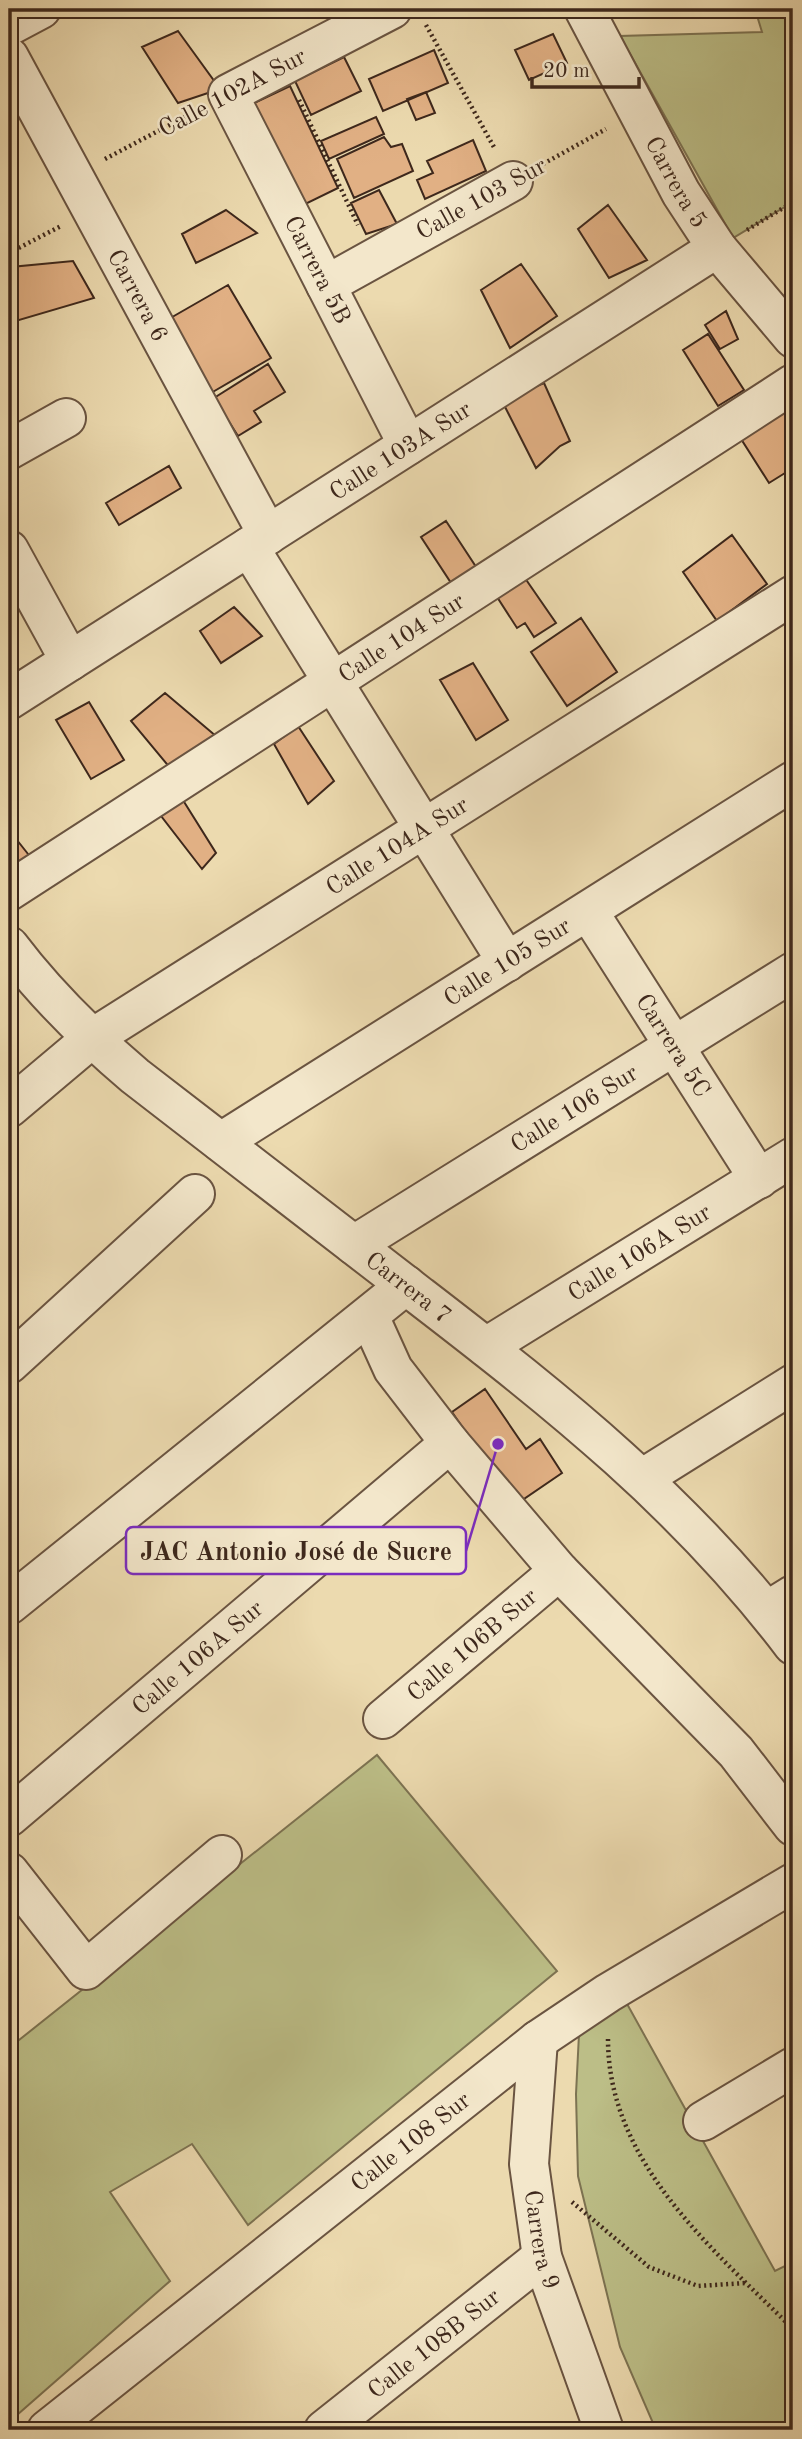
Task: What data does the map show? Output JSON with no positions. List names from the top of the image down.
{
  "streets": {
    "street": [
      "Calle 102A Sur",
      "Carrera 5",
      "Calle 103 Sur",
      "Carrera 5B",
      "Carrera 6",
      "Calle 103A Sur",
      "Calle 104 Sur",
      "Calle 104A Sur",
      "Calle 105 Sur",
      "Carrera 5C",
      "Calle 106 Sur",
      "Calle 106A Sur",
      "Carrera 7",
      "Calle 106B Sur",
      "Calle 108 Sur",
      "Carrera 9",
      "Calle 108B Sur"
    ]
  },
  "crossings": [
    ["Calle 102A Sur", "Carrera 5B"],
    ["Calle 102A Sur", "Carrera 6"],
    ["Carrera 5", "Calle 103 Sur"],
    ["Carrera 5", "Calle 103A Sur"],
    ["Calle 103 Sur", "Carrera 5B"],
    ["Carrera 5B", "Calle 103A Sur"],
    ["Carrera 6", "Calle 103A Sur"],
    ["Carrera 6", "Calle 104 Sur"],
    ["Carrera 6", "Calle 104A Sur"],
    ["Carrera 6", "Calle 105 Sur"],
    ["Calle 104A Sur", "Carrera 7"],
    ["Calle 105 Sur", "Carrera 5C"],
    ["Calle 105 Sur", "Carrera 7"],
    ["Carrera 5C", "Calle 106 Sur"],
    ["Carrera 5C", "Calle 106A Sur"],
    ["Calle 106 Sur", "Carrera 7"],
    ["Calle 106A Sur", "Carrera 7"],
    ["Carrera 7", "Calle 106B Sur"],
    ["Calle 108 Sur", "Carrera 9"],
    ["Carrera 9", "Calle 108B Sur"]
  ],
  "places": ["JAC Antonio José de Sucre"],
  "scale_bar": "20 m"
}
